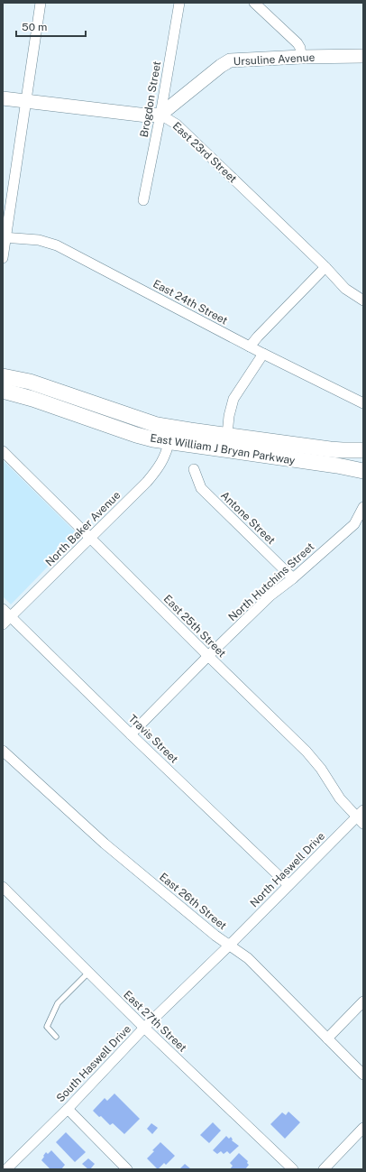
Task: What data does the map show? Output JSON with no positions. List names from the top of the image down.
{
  "streets": {
    "main road": ["East William J Bryan Parkway"],
    "street": [
      "Ursuline Avenue",
      "Brogdon Street",
      "East 23rd Street",
      "East 24th Street",
      "Antone Street",
      "North Baker Avenue",
      "North Hutchins Street",
      "East 25th Street",
      "Travis Street",
      "North Haswell Drive",
      "East 26th Street",
      "East 27th Street",
      "South Haswell Drive"
    ]
  },
  "crossings": [
    ["Ursuline Avenue", "Brogdon Street"],
    ["Ursuline Avenue", "East 23rd Street"],
    ["Brogdon Street", "East 23rd Street"],
    ["East William J Bryan Parkway", "North Baker Avenue"],
    ["Antone Street", "North Hutchins Street"],
    ["North Baker Avenue", "East 25th Street"],
    ["North Baker Avenue", "Travis Street"],
    ["North Hutchins Street", "East 25th Street"],
    ["North Hutchins Street", "Travis Street"],
    ["East 25th Street", "North Haswell Drive"],
    ["Travis Street", "North Haswell Drive"],
    ["North Haswell Drive", "East 26th Street"],
    ["North Haswell Drive", "South Haswell Drive"],
    ["East 26th Street", "South Haswell Drive"],
    ["East 27th Street", "South Haswell Drive"]
  ],
  "scale_bar": "50 m"
}
